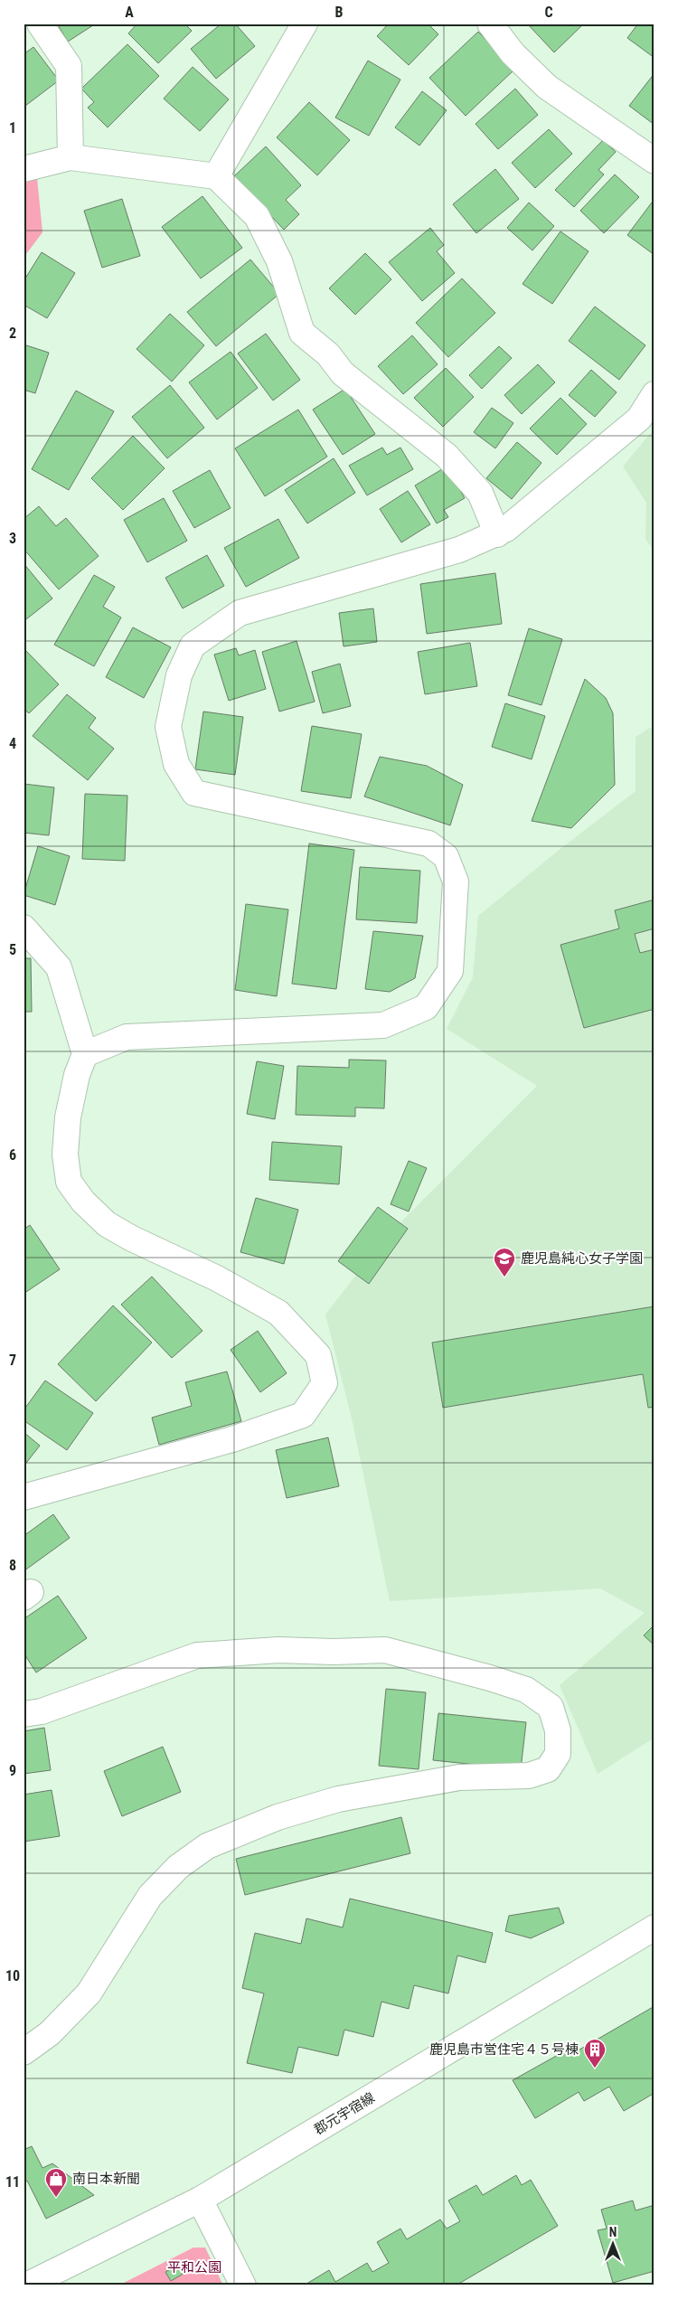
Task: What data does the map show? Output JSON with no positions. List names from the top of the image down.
{
  "streets": {
    "street": ["郡元宇宿線"]
  },
  "parks": ["平和公園"],
  "places": {
    "school or university": ["鹿児島純心女子学園"],
    "building": ["鹿児島市営住宅４５号棟"],
    "shop": ["南日本新聞"]
  },
  "north": "top",
  "grid": {
    "columns": ["A", "B", "C"],
    "rows": [
      "1",
      "2",
      "3",
      "4",
      "5",
      "6",
      "7",
      "8",
      "9",
      "10",
      "11"
    ]
  }
}
